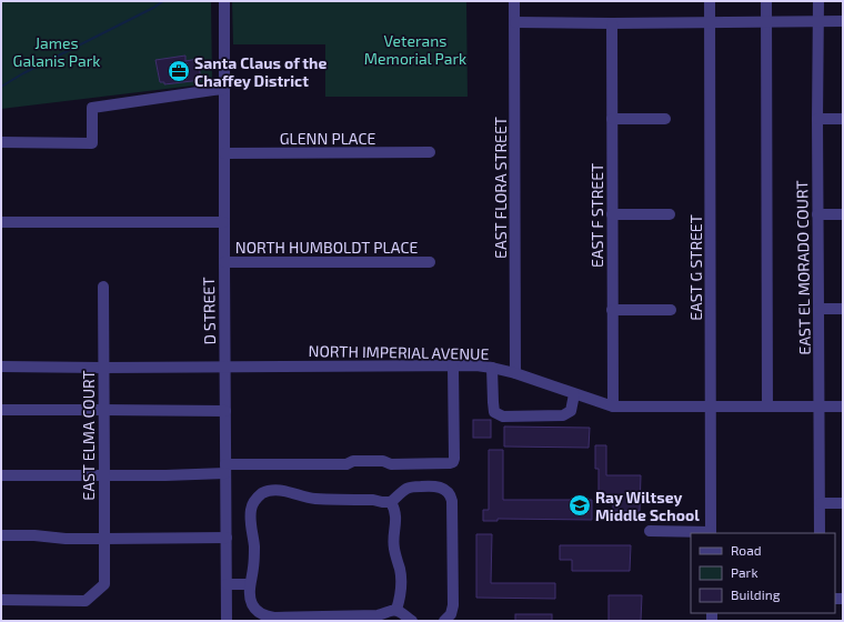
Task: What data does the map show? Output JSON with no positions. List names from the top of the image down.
{
  "streets": {
    "street": [
      "GLENN PLACE",
      "EAST FLORA STREET",
      "EAST F STREET",
      "NORTH HUMBOLDT PLACE",
      "EAST G STREET",
      "EAST EL MORADO COURT",
      "D STREET",
      "NORTH IMPERIAL AVENUE",
      "EAST ELMA COURT"
    ]
  },
  "crossings": [
    ["GLENN PLACE", "D STREET"],
    ["EAST FLORA STREET", "NORTH IMPERIAL AVENUE"],
    ["EAST F STREET", "NORTH IMPERIAL AVENUE"],
    ["NORTH HUMBOLDT PLACE", "D STREET"],
    ["EAST G STREET", "NORTH IMPERIAL AVENUE"],
    ["EAST EL MORADO COURT", "NORTH IMPERIAL AVENUE"],
    ["D STREET", "NORTH IMPERIAL AVENUE"],
    ["NORTH IMPERIAL AVENUE", "EAST ELMA COURT"]
  ],
  "parks": ["Veterans Memorial Park", "James Galanis Park"],
  "places": {
    "office": ["Santa Claus of the Chaffey District"],
    "school or university": ["Ray Wiltsey Middle School"]
  },
  "legend": ["Road", "Park", "Building"]
}
